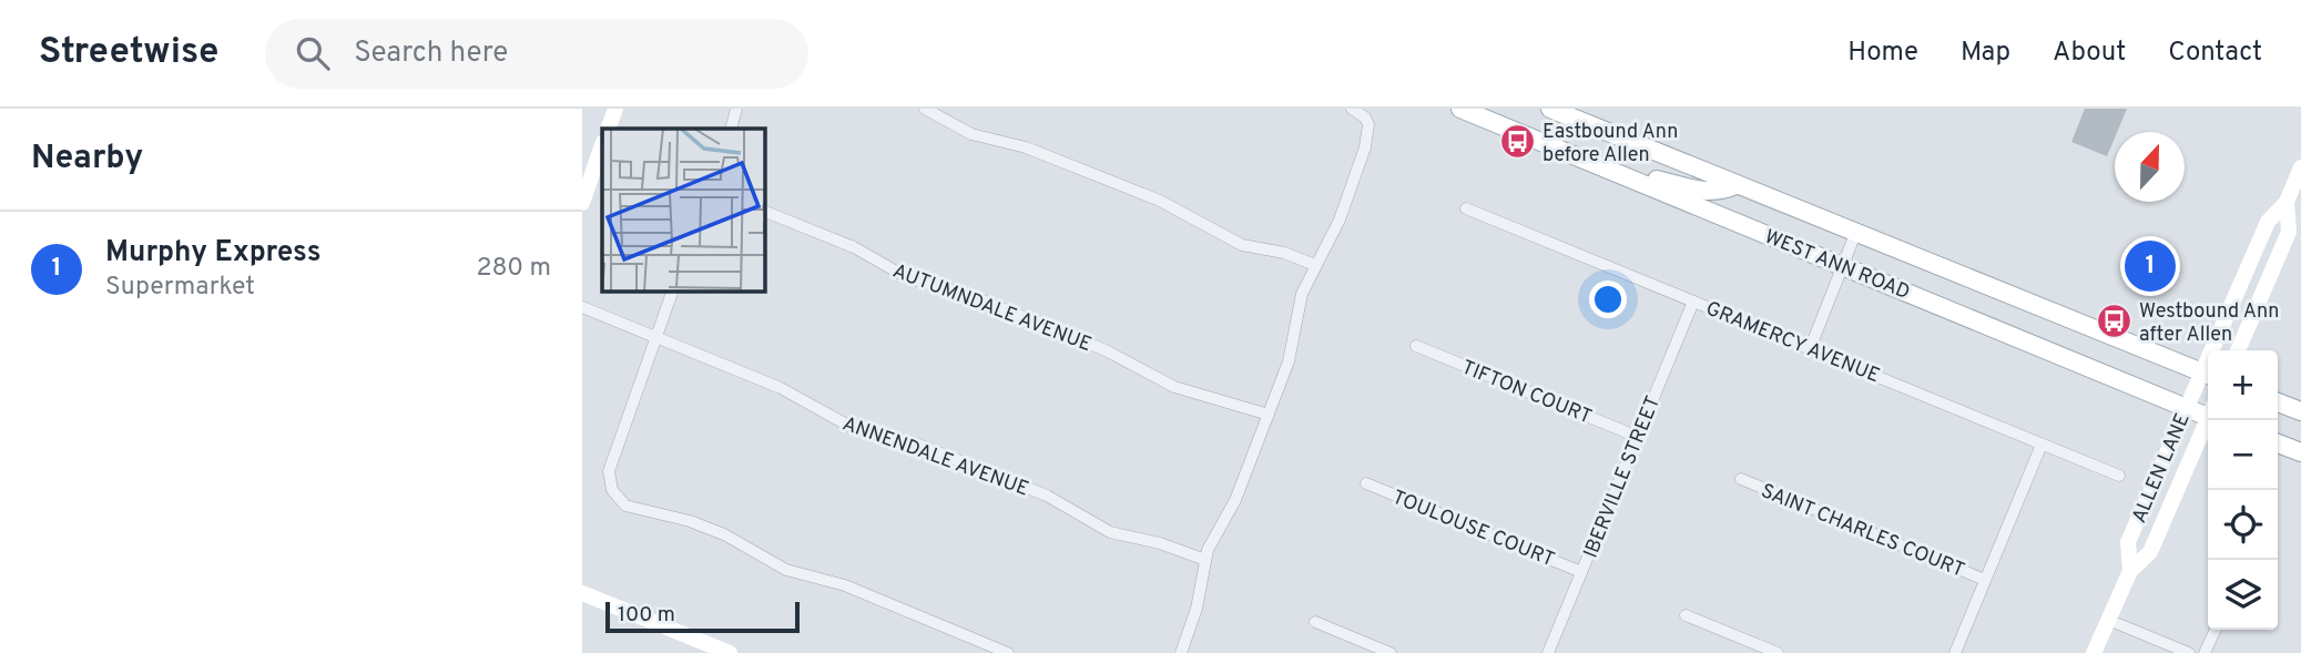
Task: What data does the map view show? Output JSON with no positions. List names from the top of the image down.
{
  "streets": {
    "main road": ["WEST ANN ROAD", "ALLEN LANE"],
    "street": [
      "AUTUMNDALE AVENUE",
      "GRAMERCY AVENUE",
      "TIFTON COURT",
      "ANNENDALE AVENUE",
      "IBERVILLE STREET",
      "TOULOUSE COURT",
      "SAINT CHARLES COURT"
    ]
  },
  "crossings": [
    ["WEST ANN ROAD", "ALLEN LANE"],
    ["GRAMERCY AVENUE", "IBERVILLE STREET"],
    ["TIFTON COURT", "IBERVILLE STREET"],
    ["IBERVILLE STREET", "TOULOUSE COURT"]
  ],
  "places": {
    "bus stop": ["Eastbound Ann before Allen", "Westbound Ann after Allen"]
  },
  "scale_bar": "100 m",
  "north": "top",
  "page": {
    "header": "Streetwise",
    "search": "Search here",
    "nav": [
      "Home",
      "Map",
      "About",
      "Contact"
    ],
    "heading": "Nearby",
    "list": [
      {
        "mark": "1",
        "name": "Murphy Express",
        "note": "Supermarket",
        "value": "280 m"
      }
    ],
    "pins": "1",
    "map_buttons": ["+", "−"],
    "scale": "100 m"
  }
}
